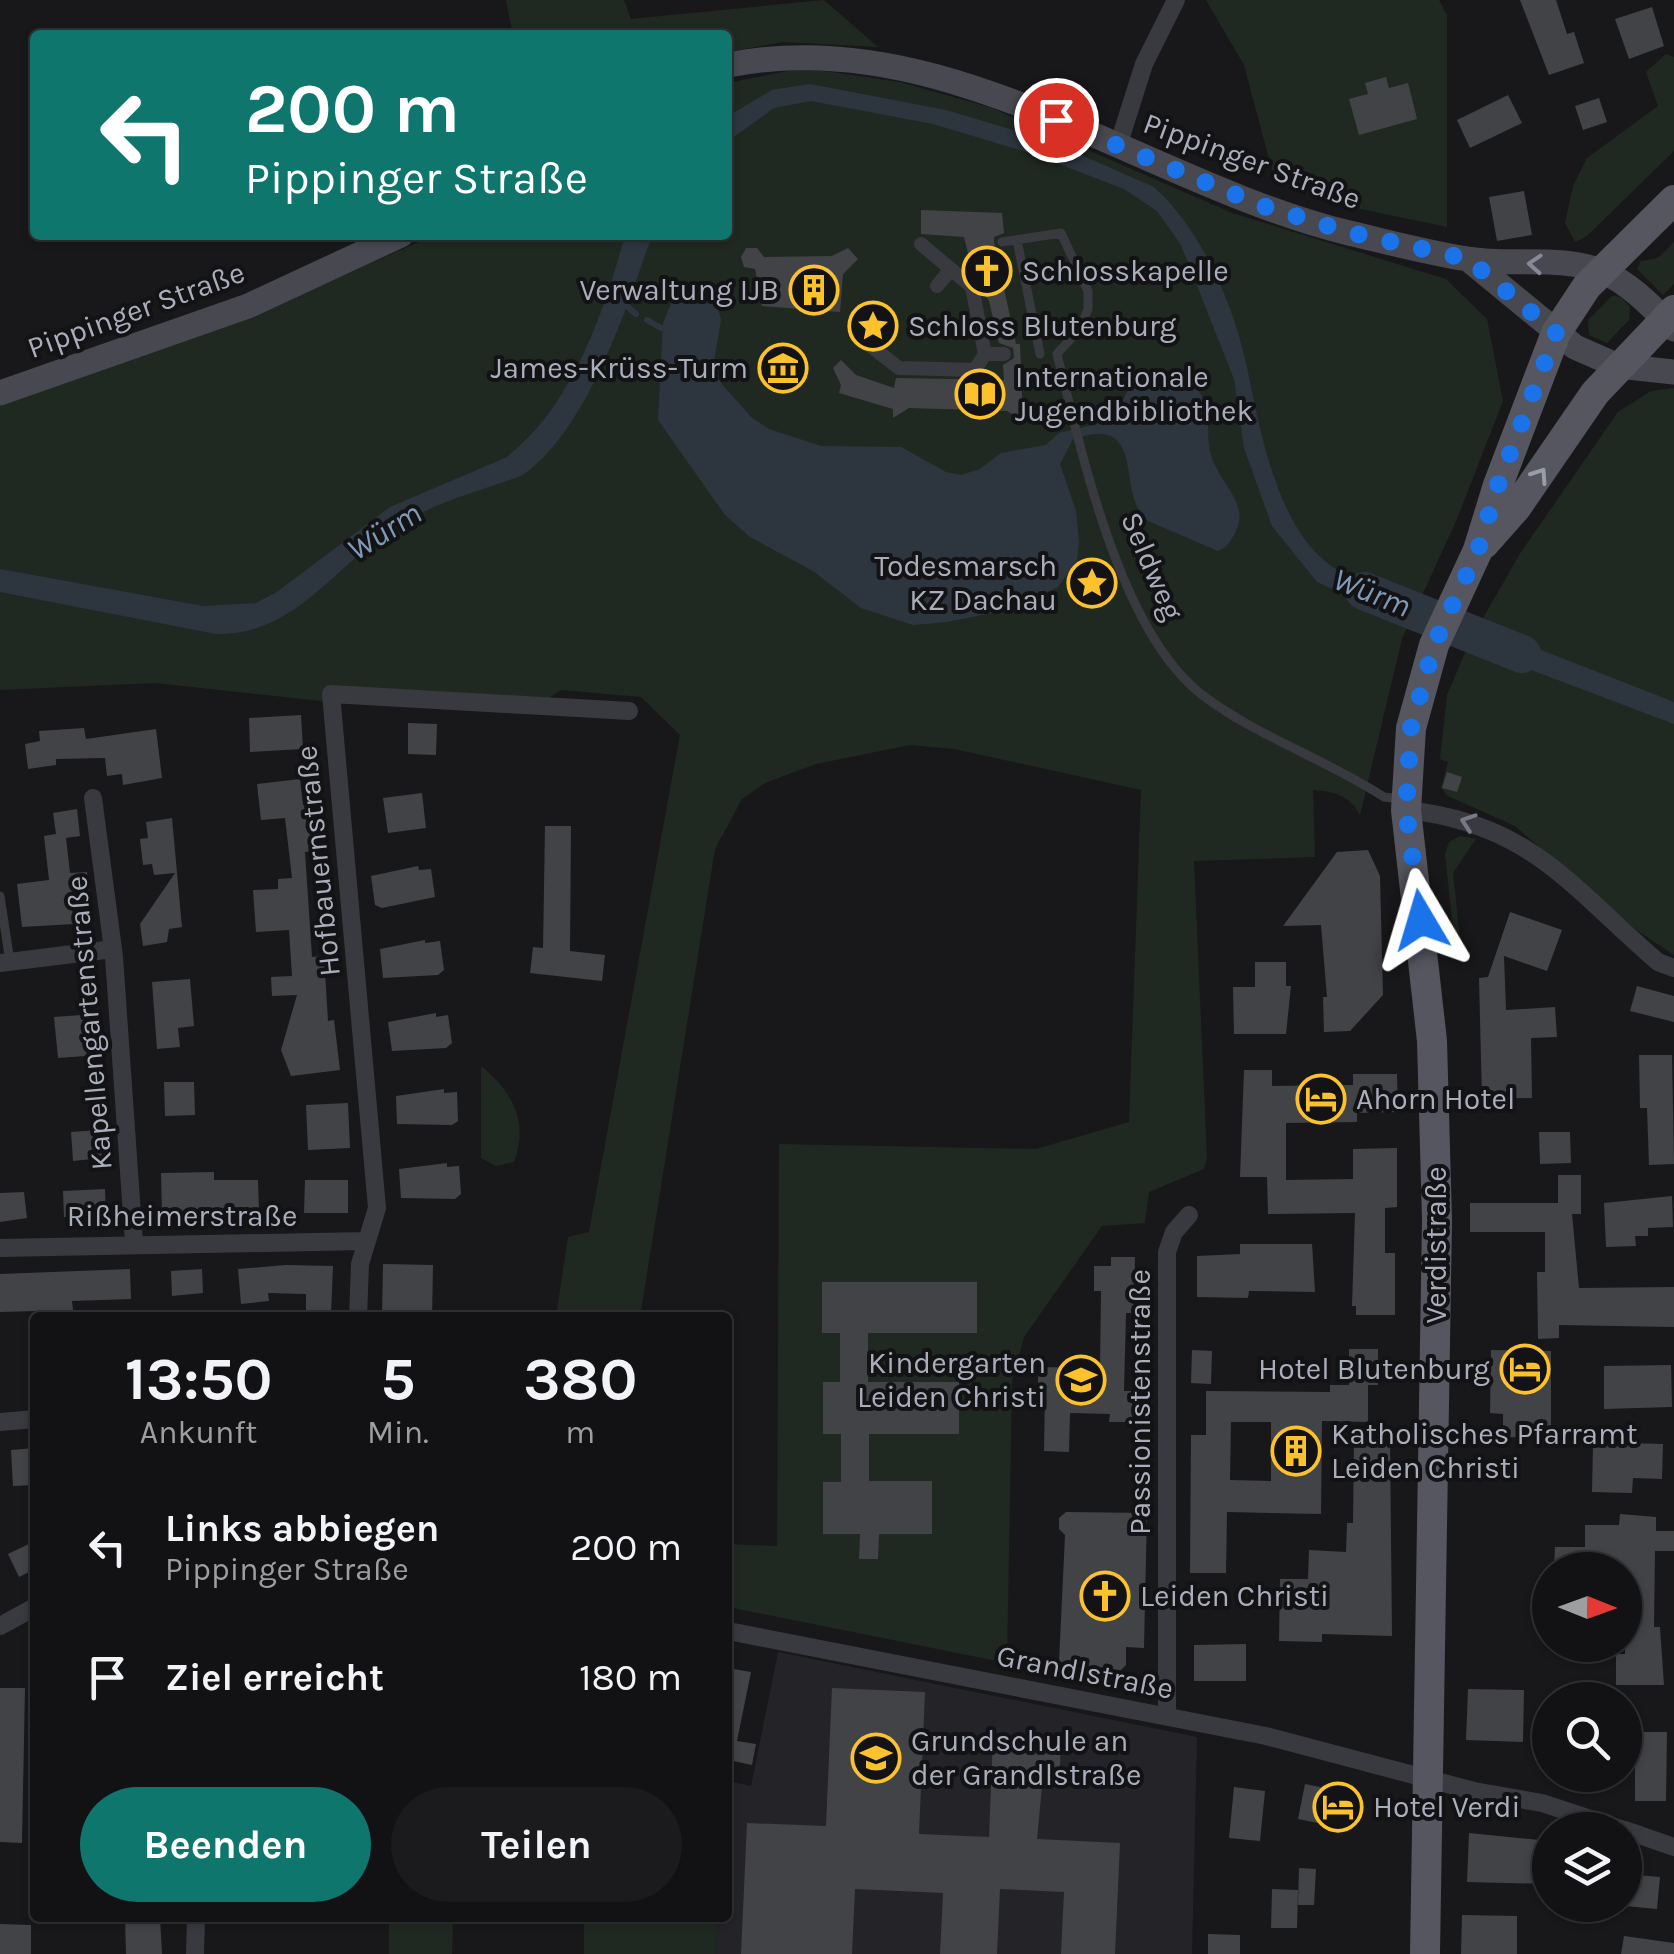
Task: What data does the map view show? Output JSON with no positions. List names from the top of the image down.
{
  "streets": {
    "main road": ["Pippinger Straße", "Verdistraße"],
    "street": [
      "Hofbauernstraße",
      "Kapellengartenstraße",
      "Rißheimerstraße",
      "Passionistenstraße",
      "Grandlstraße"
    ],
    "lane": ["Seldweg"]
  },
  "crossings": [
    ["Pippinger Straße", "Verdistraße"],
    ["Seldweg", "Verdistraße"],
    ["Hofbauernstraße", "Rißheimerstraße"],
    ["Kapellengartenstraße", "Rißheimerstraße"],
    ["Verdistraße", "Grandlstraße"],
    ["Passionistenstraße", "Grandlstraße"]
  ],
  "water": ["Würm"],
  "places": {
    "church": ["Schlosskapelle", "Leiden Christi"],
    "building": ["Verwaltung IJB", "Katholisches Pfarramt Leiden Christi"],
    "place": ["Schloss Blutenburg", "Todesmarsch KZ Dachau"],
    "museum": ["James-Krüss-Turm"],
    "library": ["Internationale Jugendbibliothek"],
    "hotel": ["Ahorn Hotel", "Hotel Blutenburg", "Hotel Verdi"],
    "school or university": ["Kindergarten Leiden Christi", "Grundschule an der Grandlstraße"]
  },
  "north": "right",
  "page": {
    "turn": ["200 m", "Pippinger Straße"],
    "eta": [
      "13:50",
      "Ankunft",
      "5",
      "Min.",
      "380",
      "m"
    ],
    "list": [
      {
        "name": "Links abbiegen",
        "note": "Pippinger Straße",
        "value": "200 m"
      },
      {
        "name": "Ziel erreicht",
        "value": "180 m"
      }
    ],
    "buttons": ["Beenden", "Teilen"]
  }
}
